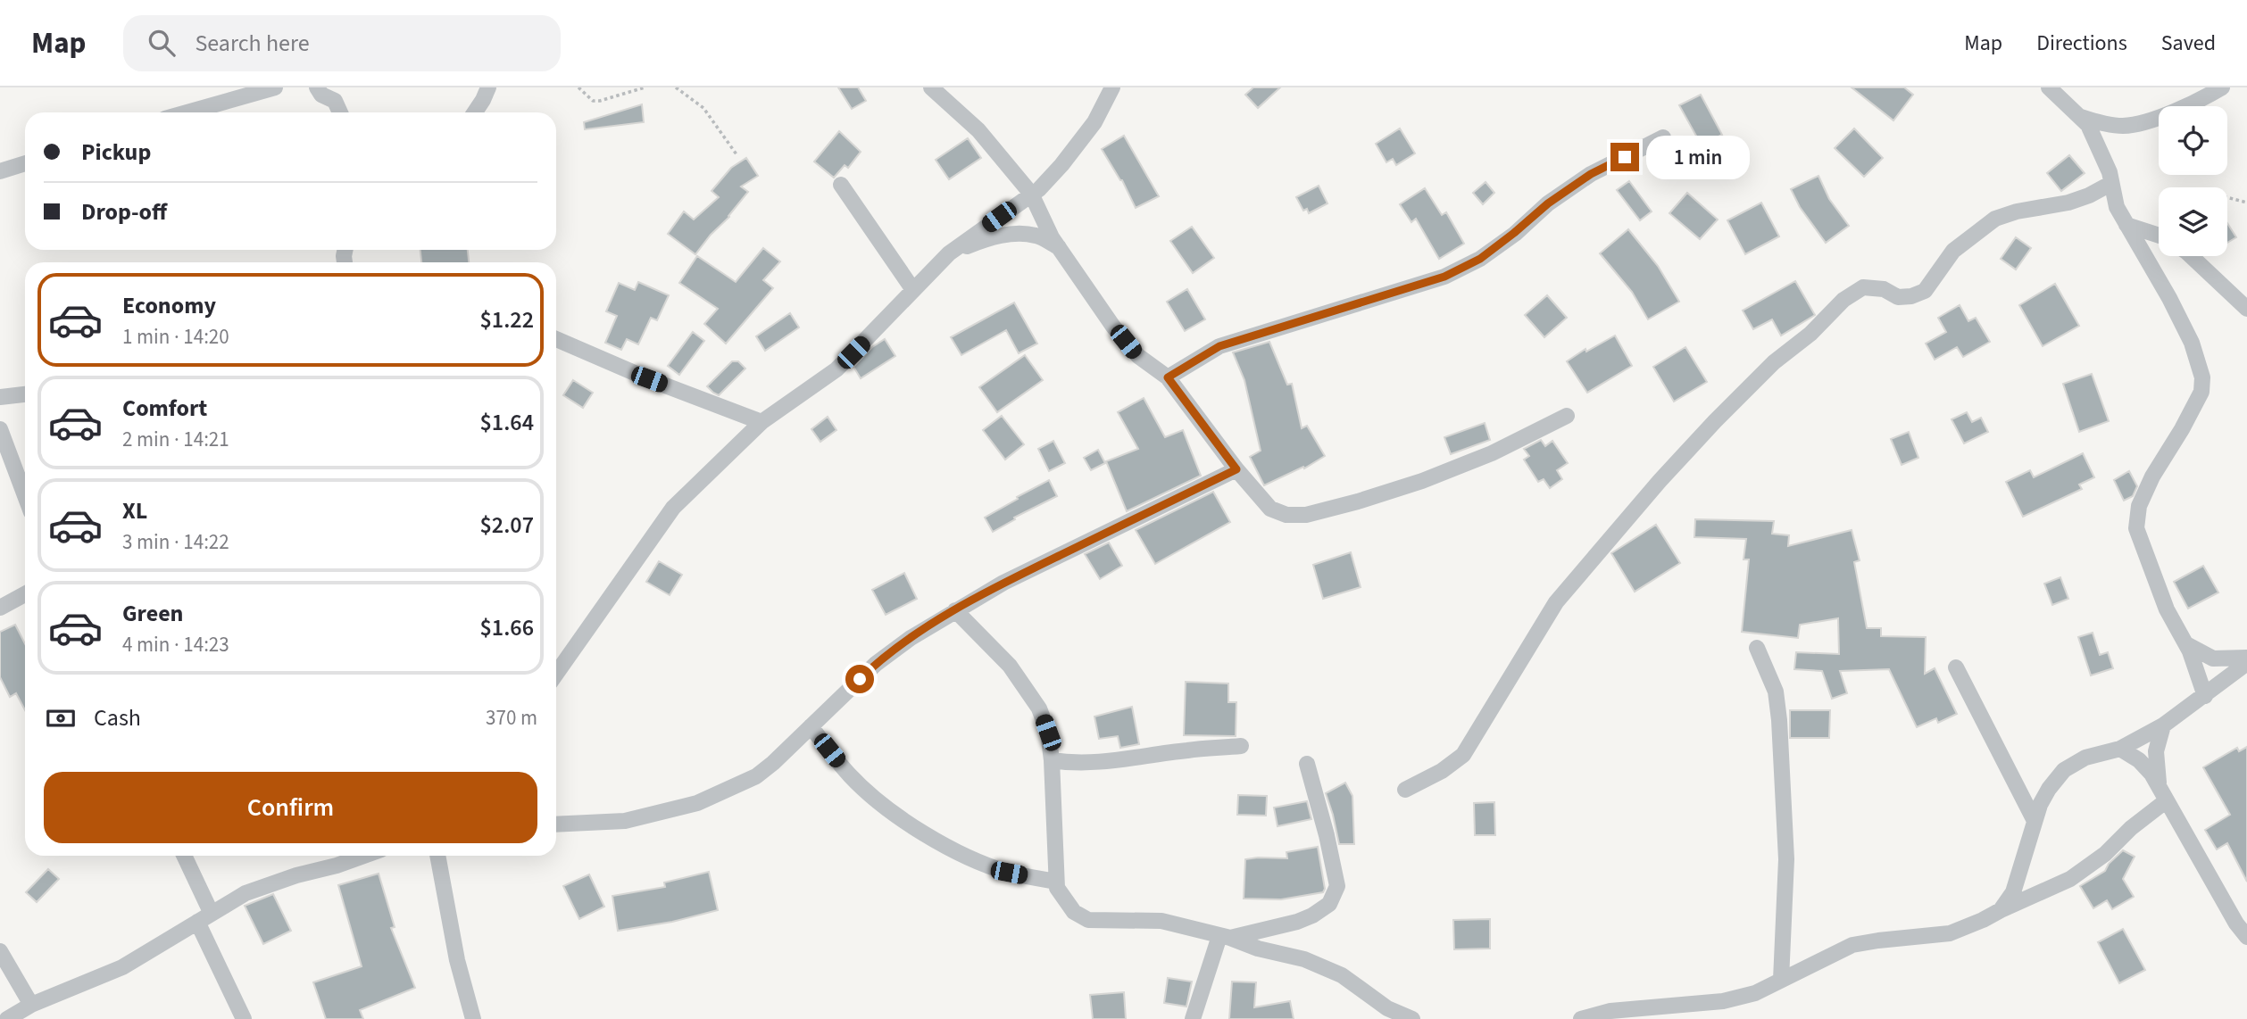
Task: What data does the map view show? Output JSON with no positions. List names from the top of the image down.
{
  "page": {
    "header": "Map",
    "search": "Search here",
    "nav": ["Map", "Directions", "Saved"],
    "banner": ["Pickup", "Drop-off"],
    "bubble": "1 min",
    "list": [
      {
        "name": "Economy",
        "note": "1 min · 14:20",
        "value": "$1.22"
      },
      {
        "name": "Comfort",
        "note": "2 min · 14:21",
        "value": "$1.64"
      },
      {
        "name": "XL",
        "note": "3 min · 14:22",
        "value": "$2.07"
      },
      {
        "name": "Green",
        "note": "4 min · 14:23",
        "value": "$1.66"
      }
    ],
    "pay": ["Cash", "370 m"],
    "buttons": "Confirm"
  }
}
